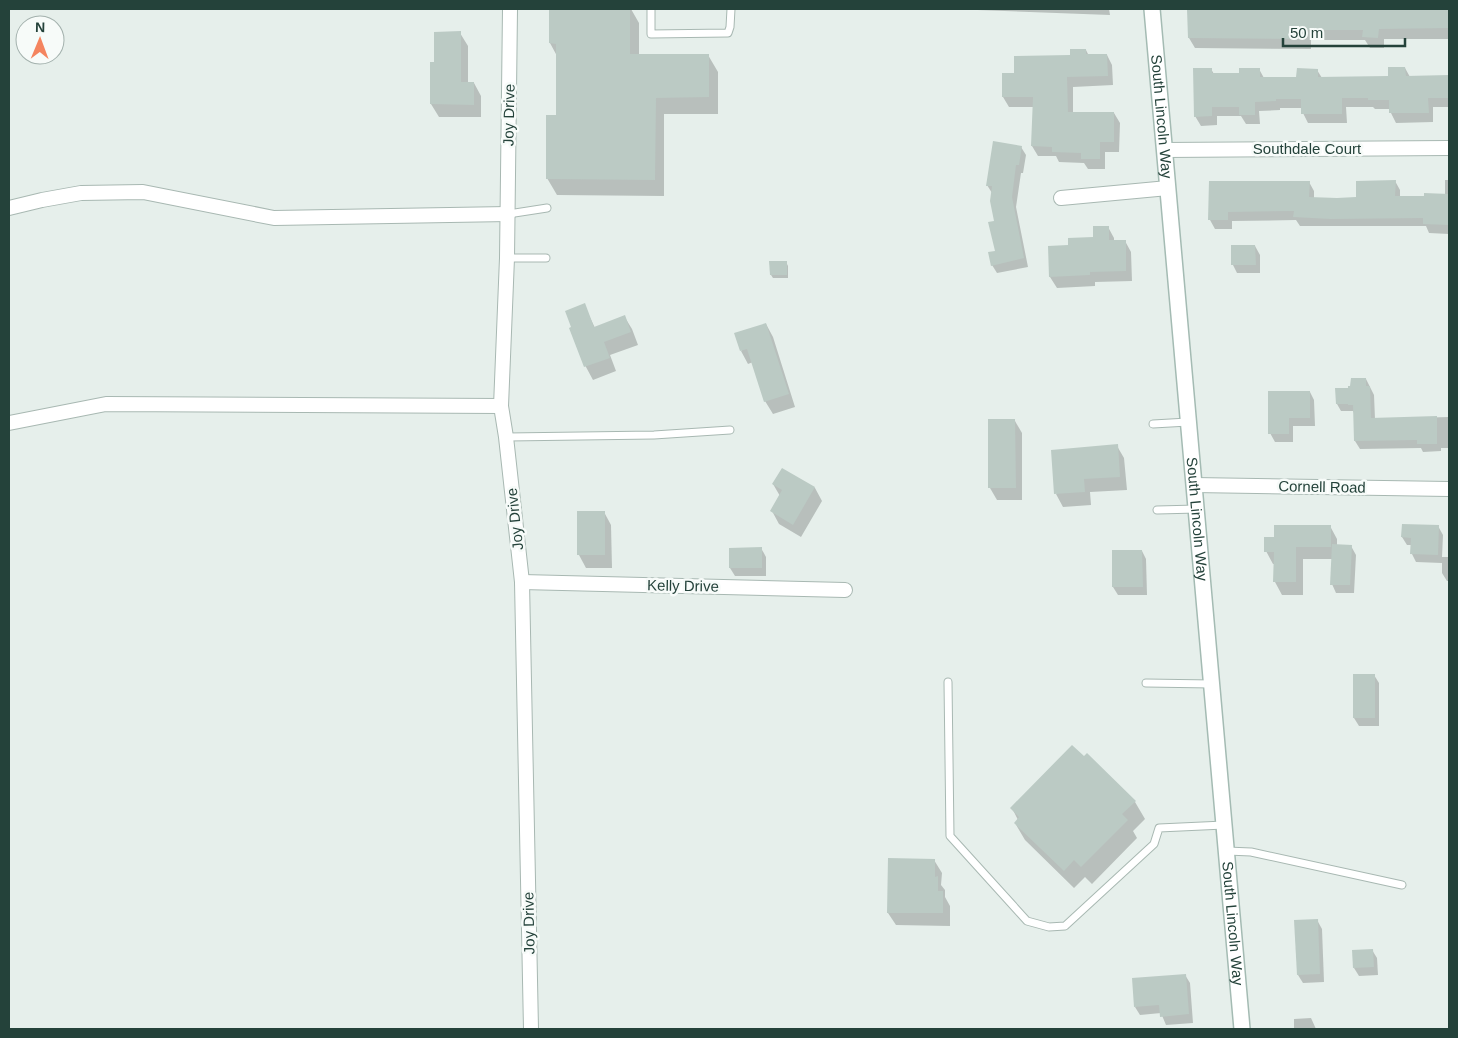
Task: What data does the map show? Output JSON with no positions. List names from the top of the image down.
{
  "streets": {
    "main road": ["South Lincoln Way"],
    "street": [
      "Joy Drive",
      "Southdale Court",
      "Cornell Road",
      "Kelly Drive"
    ]
  },
  "crossings": [
    ["Joy Drive", "Kelly Drive"],
    ["South Lincoln Way", "Southdale Court"],
    ["South Lincoln Way", "Cornell Road"]
  ],
  "scale_bar": "50 m",
  "north": "top"
}
